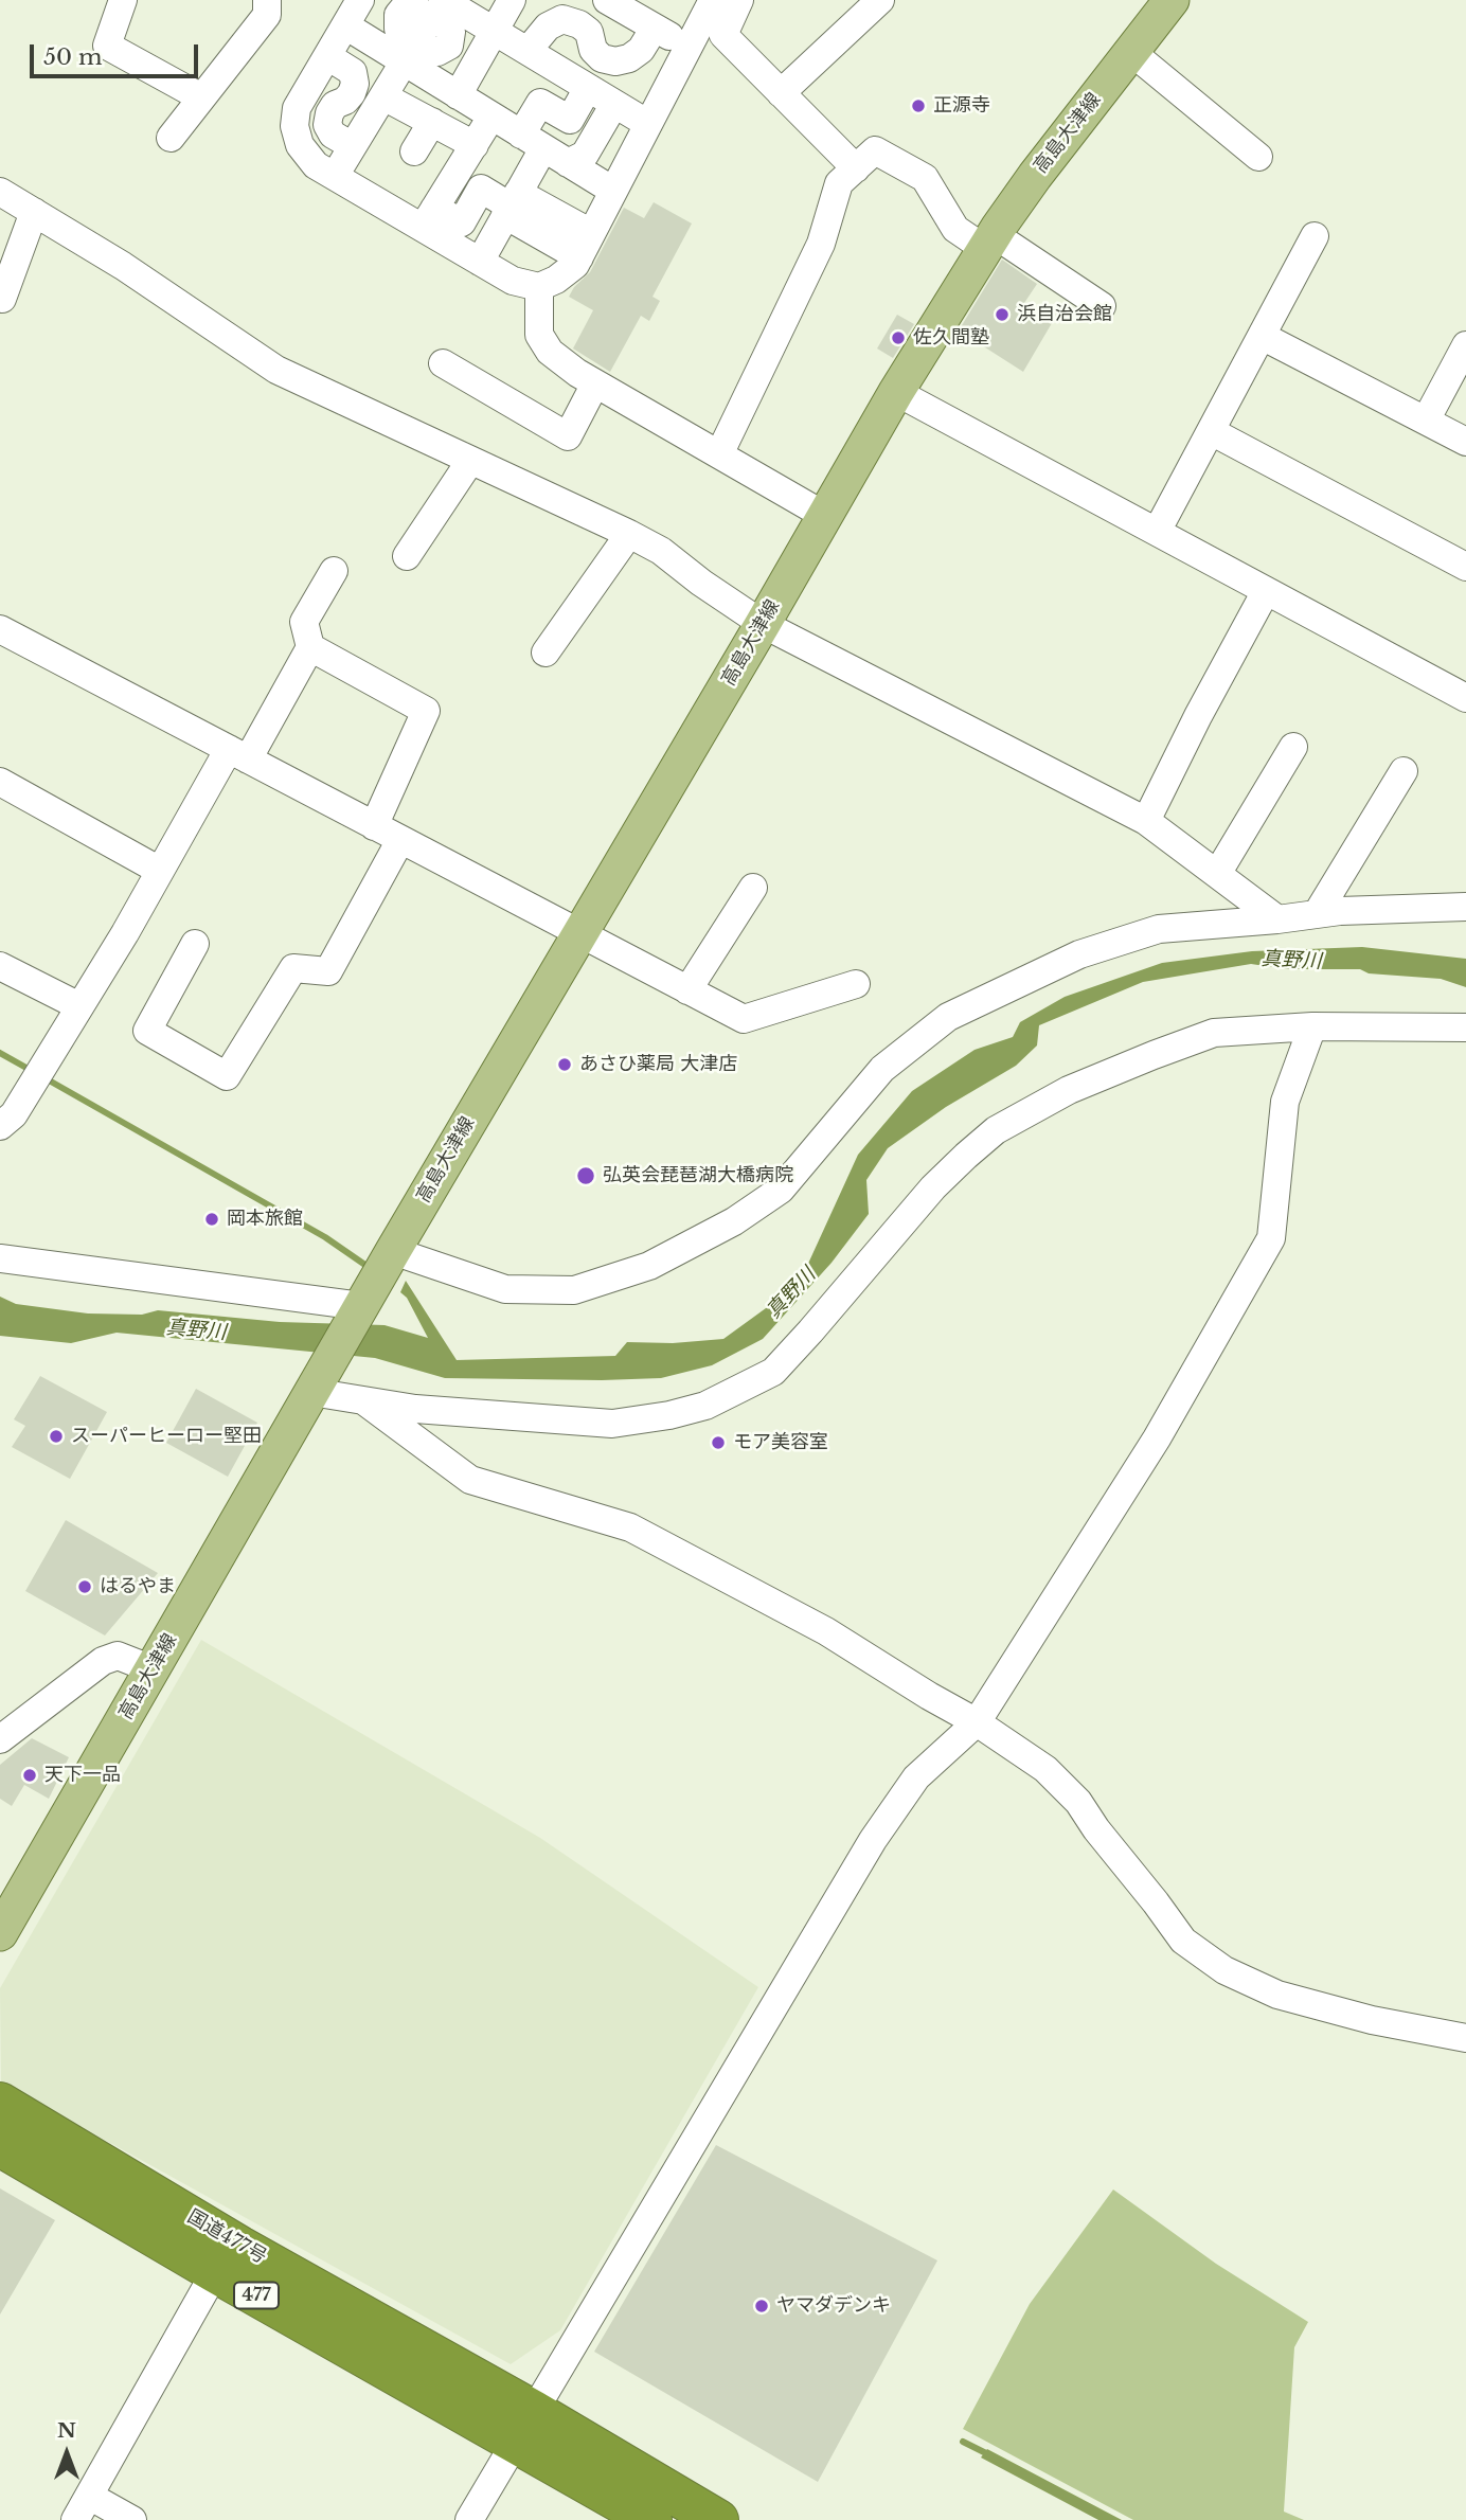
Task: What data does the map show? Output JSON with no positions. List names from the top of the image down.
{
  "streets": {
    "highway": ["国道477号", "477"],
    "main road": ["高島大津線"]
  },
  "crossings": [
    ["国道477号", "477"]
  ],
  "water": ["真野川"],
  "places": [
    "正源寺",
    "浜自治会館",
    "佐久間塾",
    "あさひ薬局 大津店",
    "弘英会琵琶湖大橋病院",
    "岡本旅館",
    "スーパーヒーロー堅田",
    "モア美容室",
    "はるやま",
    "天下一品",
    "ヤマダデンキ"
  ],
  "scale_bar": "50 m",
  "north": "top"
}
